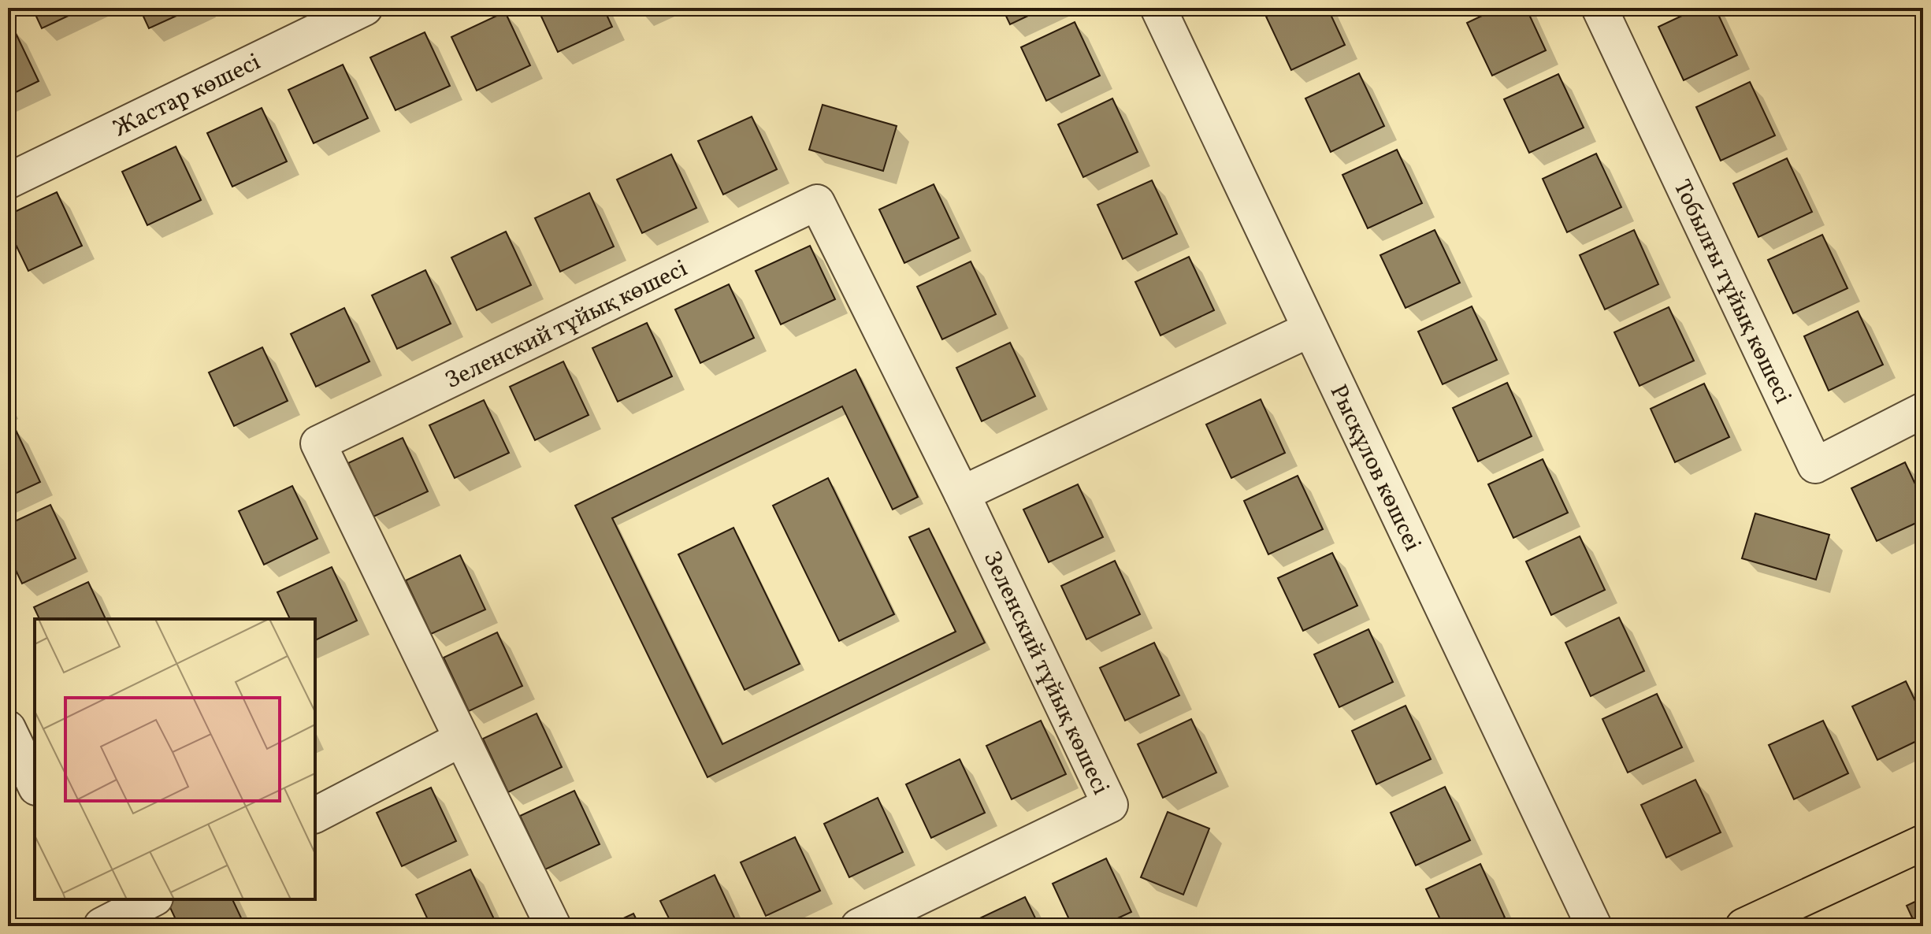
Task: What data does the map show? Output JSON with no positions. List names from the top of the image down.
{
  "streets": {
    "street": [
      "Жастар көшесі",
      "Тобылғы тұйық көшесі",
      "Зеленский тұйық көшесі",
      "Рысқұлов көшсеі"
    ]
  }
}
